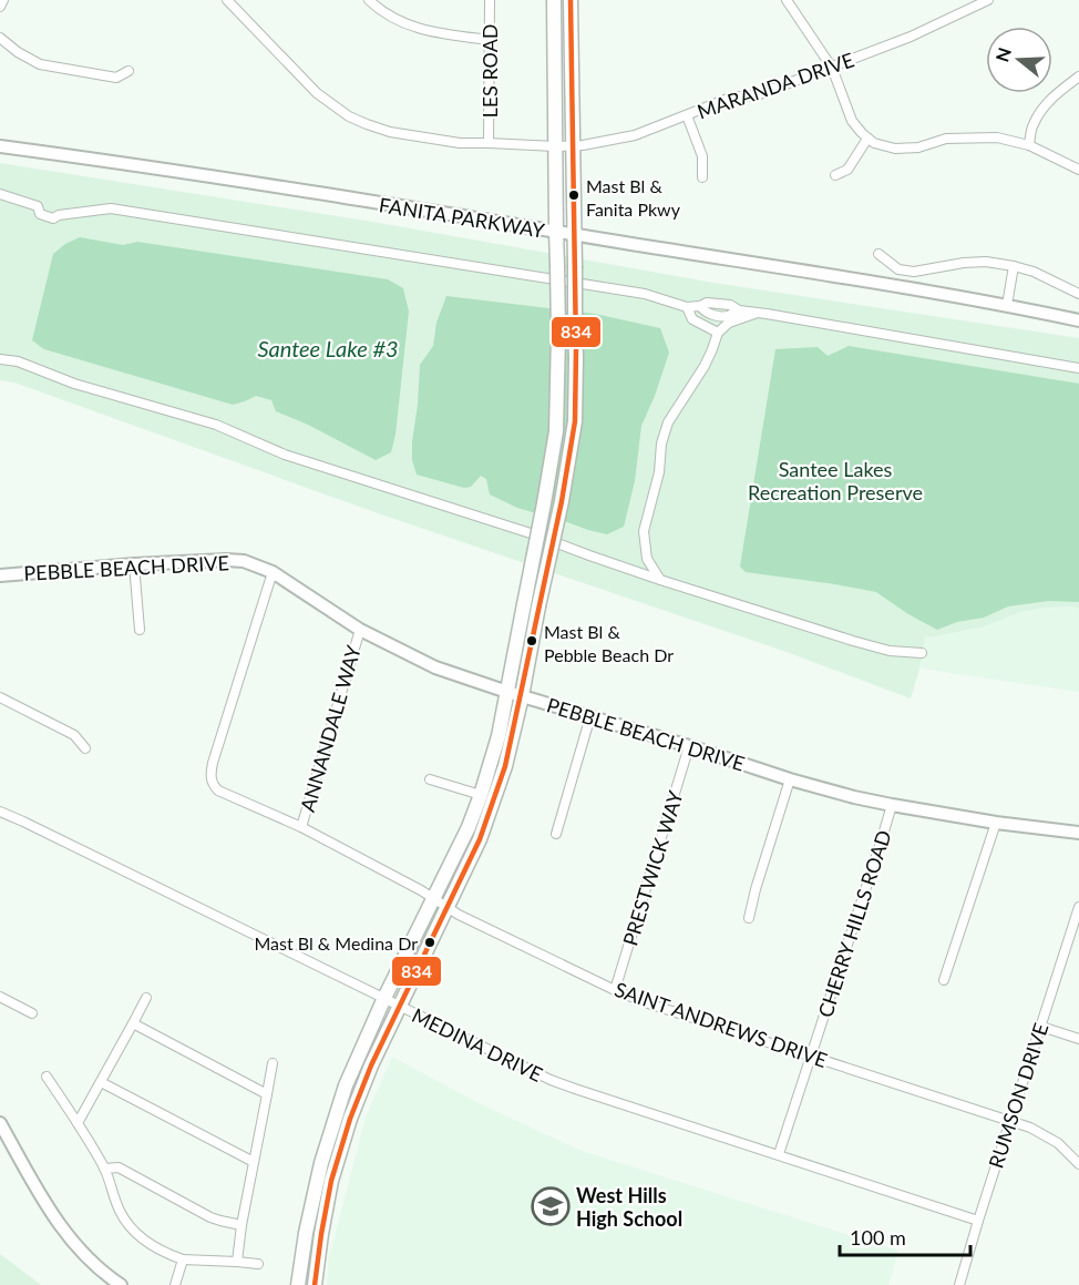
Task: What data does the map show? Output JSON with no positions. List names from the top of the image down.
{
  "streets": {
    "street": [
      "LES ROAD",
      "MARANDA DRIVE",
      "FANITA PARKWAY",
      "PEBBLE BEACH DRIVE",
      "ANNANDALE WAY",
      "PRESTWICK WAY",
      "CHERRY HILLS ROAD",
      "SAINT ANDREWS DRIVE",
      "MEDINA DRIVE",
      "RUMSON DRIVE"
    ]
  },
  "crossings": [
    ["LES ROAD", "MARANDA DRIVE"],
    ["PEBBLE BEACH DRIVE", "ANNANDALE WAY"],
    ["PEBBLE BEACH DRIVE", "PRESTWICK WAY"],
    ["PEBBLE BEACH DRIVE", "CHERRY HILLS ROAD"],
    ["PEBBLE BEACH DRIVE", "SAINT ANDREWS DRIVE"],
    ["ANNANDALE WAY", "SAINT ANDREWS DRIVE"],
    ["PRESTWICK WAY", "SAINT ANDREWS DRIVE"],
    ["CHERRY HILLS ROAD", "SAINT ANDREWS DRIVE"],
    ["CHERRY HILLS ROAD", "MEDINA DRIVE"],
    ["SAINT ANDREWS DRIVE", "RUMSON DRIVE"],
    ["MEDINA DRIVE", "RUMSON DRIVE"]
  ],
  "water": ["Santee Lake #3"],
  "parks": ["Santee Lakes Recreation Preserve"],
  "places": {
    "other": ["Mast Bl & Fanita Pkwy", "Mast Bl & Pebble Beach Dr", "Mast Bl & Medina Dr"],
    "school or university": ["West Hills High School"]
  },
  "lines": ["transit line 834"],
  "scale_bar": "100 m",
  "north": "left"
}
